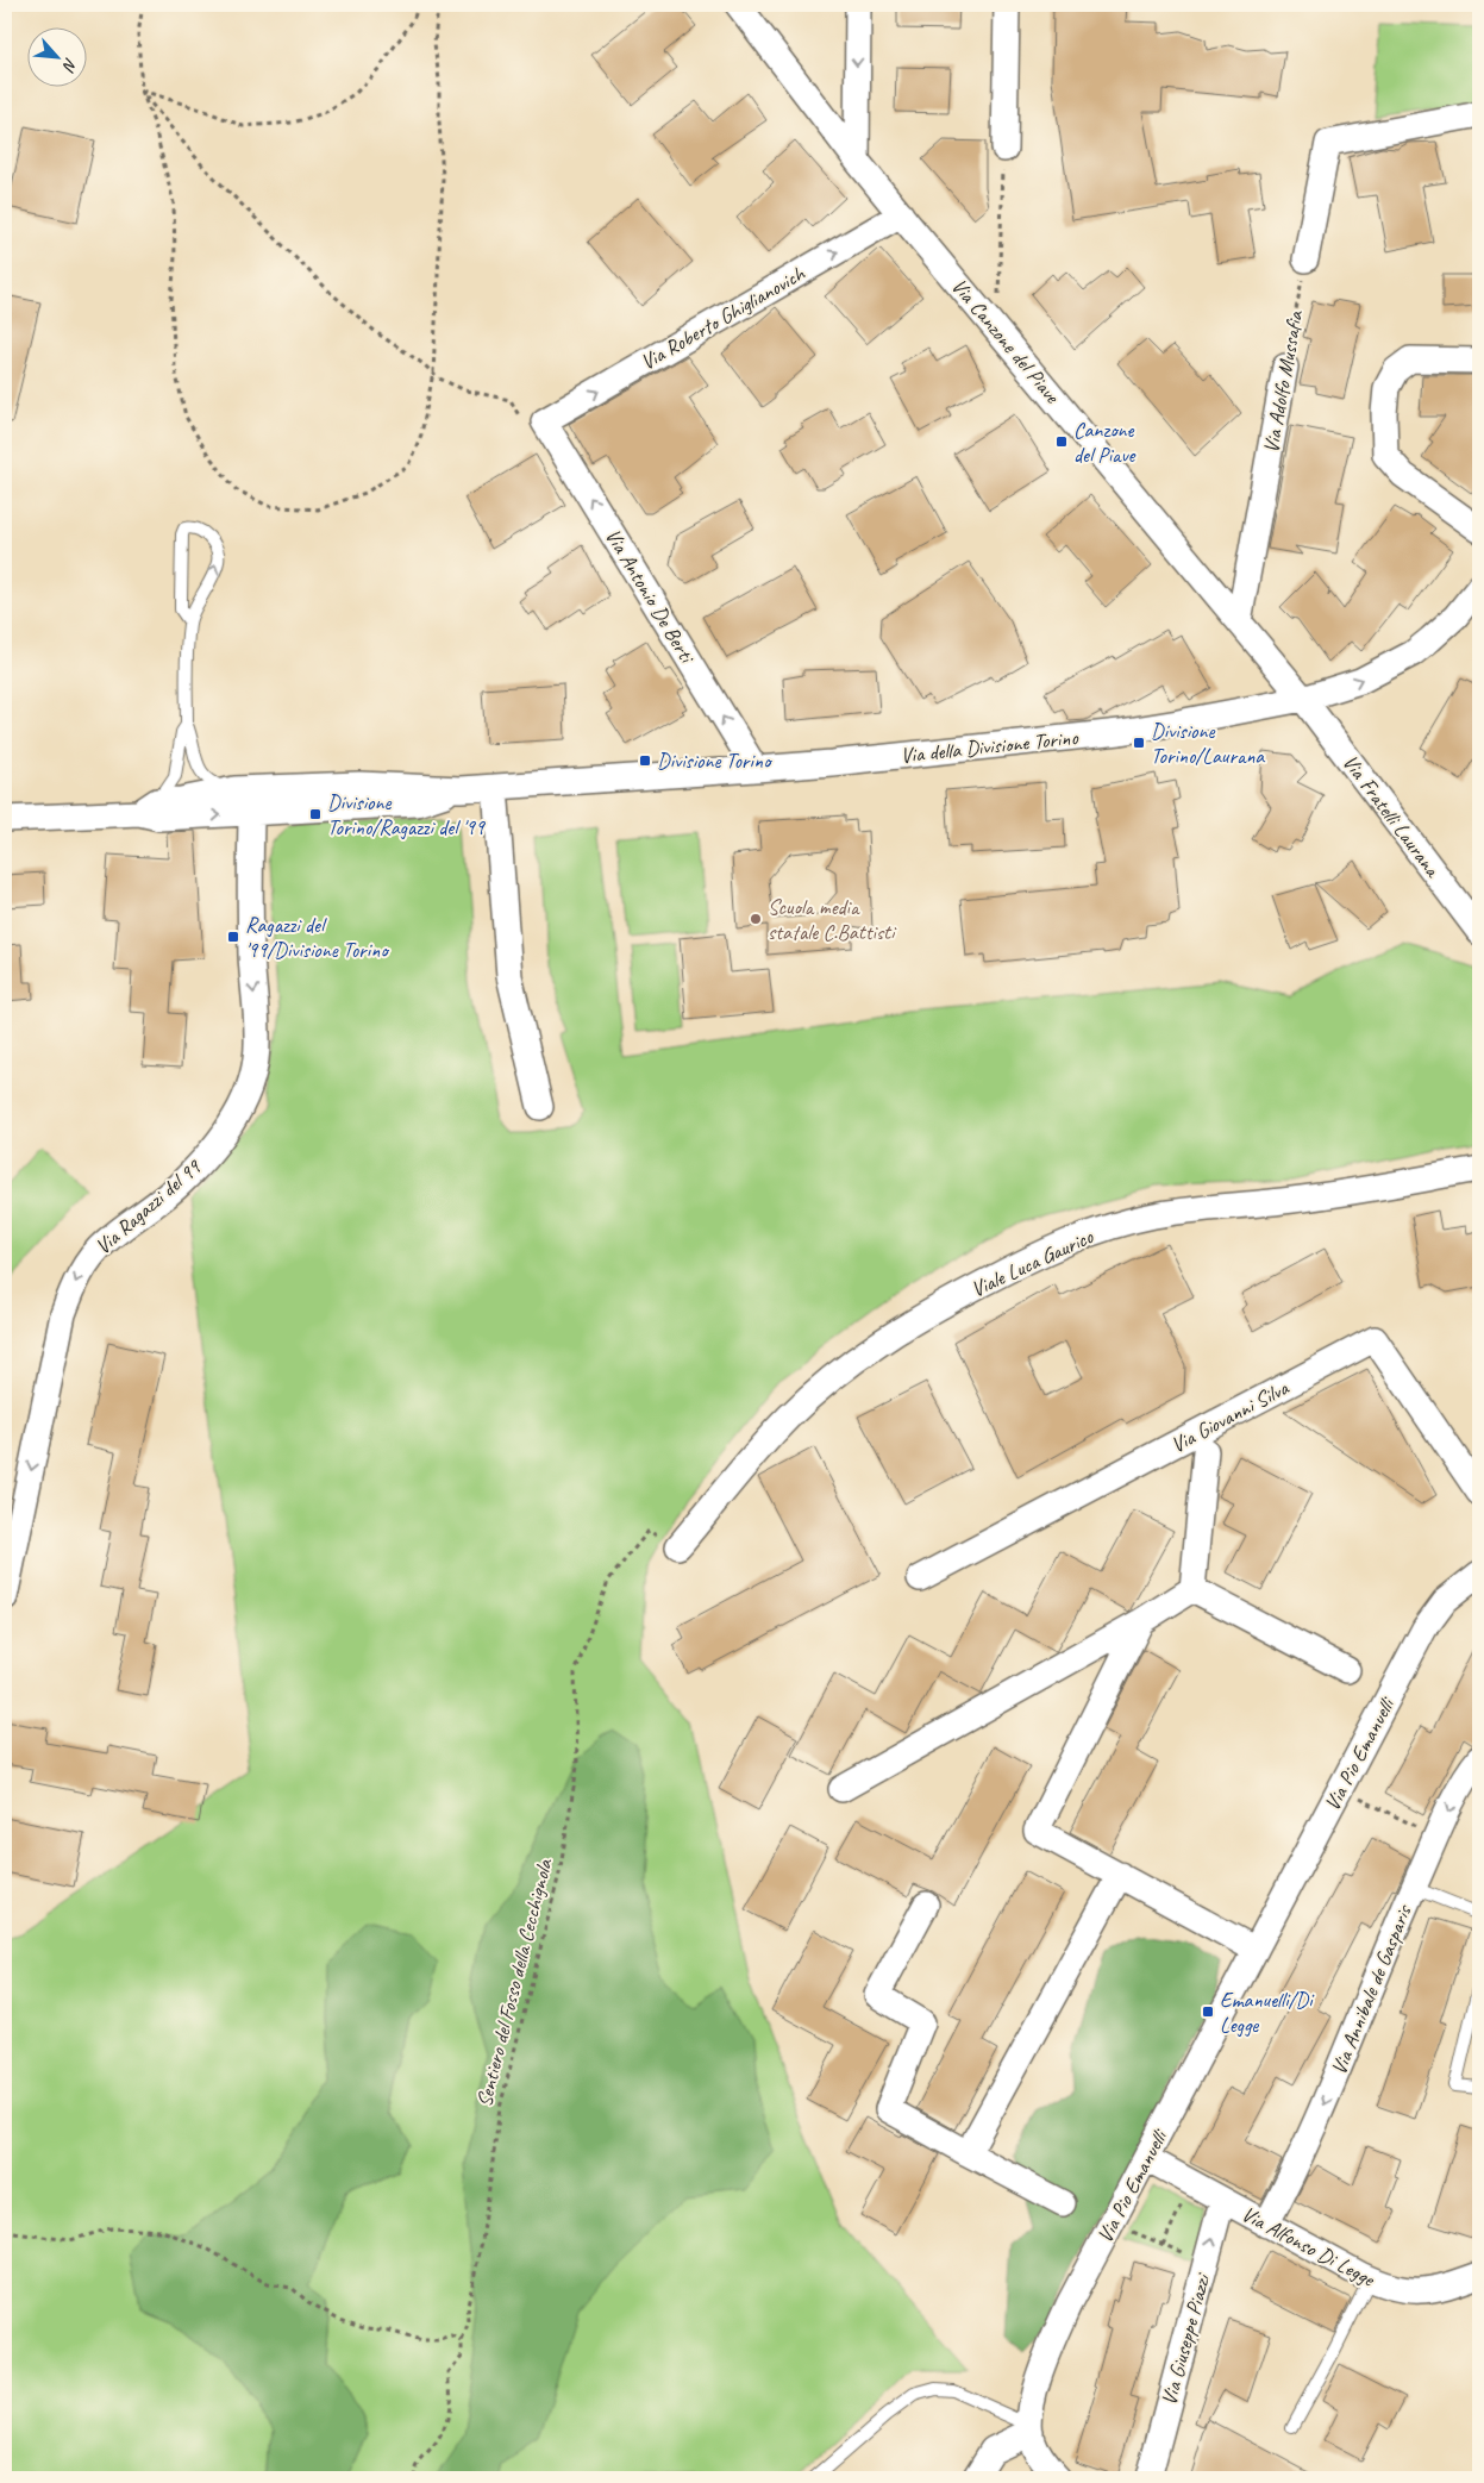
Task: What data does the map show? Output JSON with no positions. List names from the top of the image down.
{
  "streets": {
    "street": [
      "Via Roberto Ghiglianovich",
      "Via Canzone del Piave",
      "Via Adolfo Mussafia",
      "Via Antonio De Berti",
      "Via della Divisione Torino",
      "Via Fratelli Laurana",
      "Via Ragazzi del 99",
      "Viale Luca Gaurico",
      "Via Giovanni Silva",
      "Via Pio Emanuelli",
      "Via Annibale de Gasparis",
      "Via Alfonso Di Legge",
      "Via Giuseppe Piazzi"
    ],
    "path": ["Sentiero del Fosso della Cecchignola"]
  },
  "crossings": [
    ["Via Roberto Ghiglianovich", "Via Canzone del Piave"],
    ["Via Roberto Ghiglianovich", "Via Antonio De Berti"],
    ["Via Canzone del Piave", "Via Adolfo Mussafia"],
    ["Via Canzone del Piave", "Via della Divisione Torino"],
    ["Via Canzone del Piave", "Via Fratelli Laurana"],
    ["Via Antonio De Berti", "Via della Divisione Torino"],
    ["Via della Divisione Torino", "Via Fratelli Laurana"],
    ["Via della Divisione Torino", "Via Ragazzi del 99"],
    ["Viale Luca Gaurico", "Sentiero del Fosso della Cecchignola"],
    ["Via Pio Emanuelli", "Via Alfonso Di Legge"],
    ["Via Annibale de Gasparis", "Via Alfonso Di Legge"],
    ["Via Alfonso Di Legge", "Via Giuseppe Piazzi"]
  ],
  "one_way": [
    "Via Roberto Ghiglianovich",
    "Via Antonio De Berti",
    "Via Ragazzi del 99",
    "Via Annibale de Gasparis"
  ],
  "places": {
    "transit": [
      "Canzone del Piave",
      "Divisione Torino/Laurana",
      "Divisione Torino",
      "Divisione Torino/Ragazzi del '99",
      "Ragazzi del '99/Divisione Torino",
      "Emanuelli/Di Legge"
    ],
    "other": ["Scuola media statale C.Battisti"]
  },
  "north": "bottom right"
}
